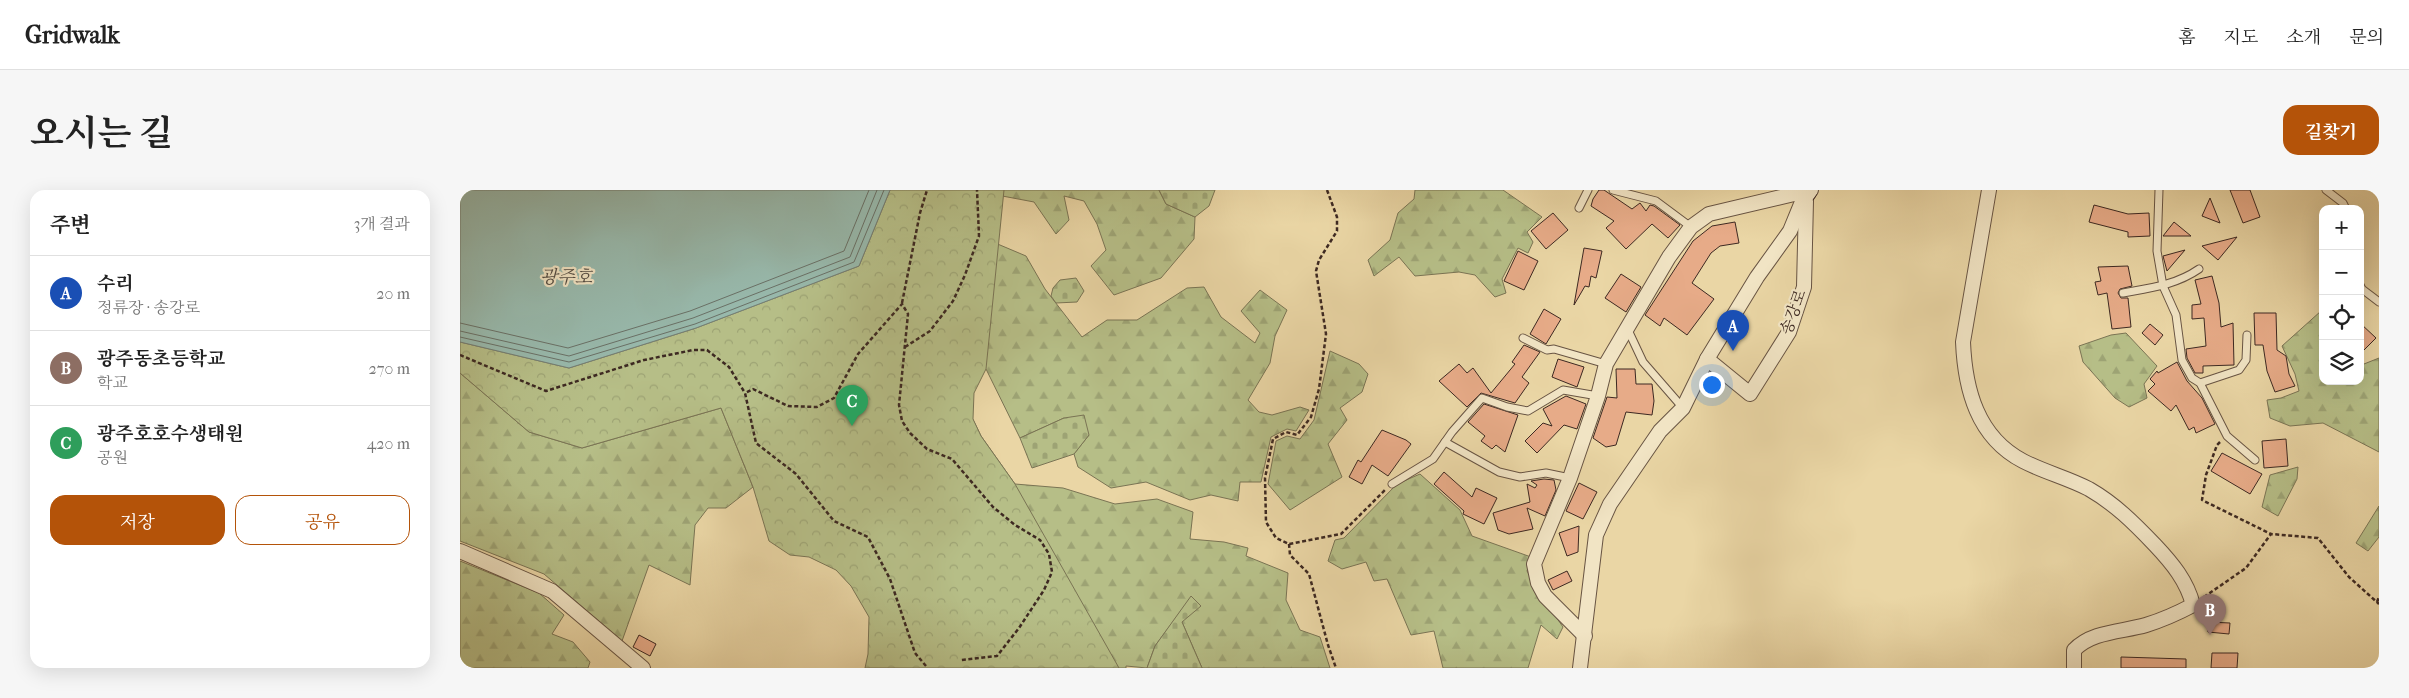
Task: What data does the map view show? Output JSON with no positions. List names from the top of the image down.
{
  "streets": {
    "street": ["송강로"]
  },
  "water": ["광주호"],
  "page": {
    "header": "Gridwalk",
    "nav": [
      "홈",
      "지도",
      "소개",
      "문의"
    ],
    "title": "오시는 길",
    "buttons": [
      "길찾기",
      ["저장", "공유"]
    ],
    "heading": ["주변", "3개 결과"],
    "map_buttons": ["+", "−"],
    "list": [
      {
        "mark": "A",
        "name": "수리",
        "note": "정류장 · 송강로",
        "value": "20 m"
      },
      {
        "mark": "B",
        "name": "광주동초등학교",
        "note": "학교",
        "value": "270 m"
      },
      {
        "mark": "C",
        "name": "광주호호수생태원",
        "note": "공원",
        "value": "420 m"
      }
    ],
    "pins": ["A", "C", "B"]
  }
}
